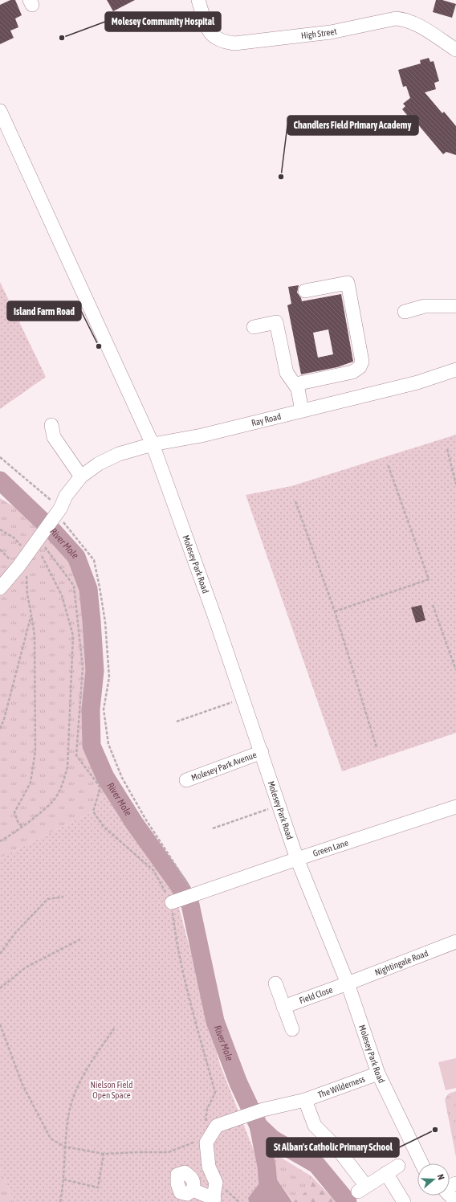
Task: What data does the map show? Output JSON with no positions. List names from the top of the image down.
{
  "streets": {
    "street": [
      "High Street",
      "Ray Road",
      "Molesey Park Road",
      "Molesey Park Avenue",
      "Green Lane",
      "Nightingale Road",
      "Field Close",
      "The Wilderness"
    ]
  },
  "crossings": [
    ["Ray Road", "Molesey Park Road"],
    ["Molesey Park Road", "Molesey Park Avenue"],
    ["Molesey Park Road", "Green Lane"],
    ["Molesey Park Road", "Nightingale Road"],
    ["Molesey Park Road", "Field Close"],
    ["Molesey Park Road", "The Wilderness"],
    ["Nightingale Road", "Field Close"]
  ],
  "water": ["River Mole"],
  "parks": ["Nielson Field Open Space"],
  "places": [
    "Molesey Community Hospital",
    "Chandlers Field Primary Academy",
    "Island Farm Road",
    "St Alban's Catholic Primary School"
  ],
  "north": "right"
}
